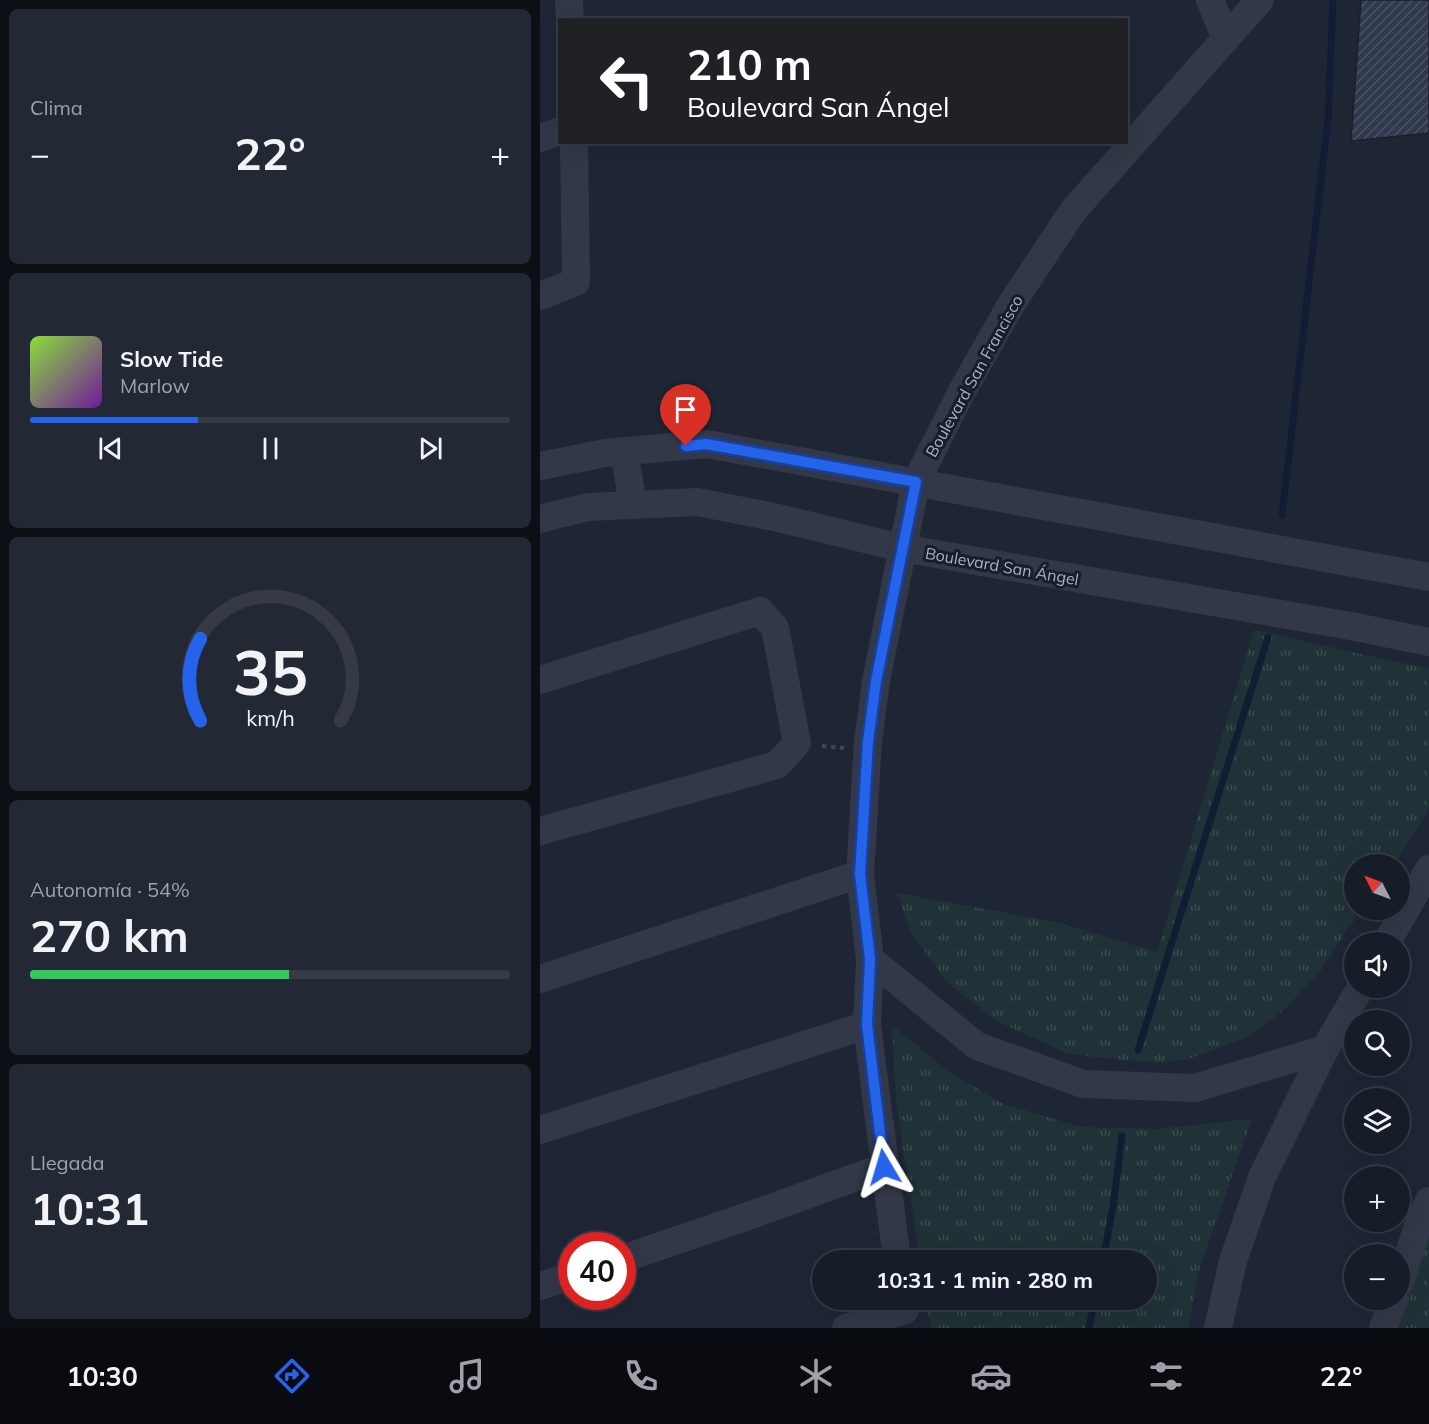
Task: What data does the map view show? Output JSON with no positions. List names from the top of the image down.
{
  "streets": {
    "street": ["Boulevard San Francisco", "Boulevard San Ángel"]
  },
  "crossings": [
    ["Boulevard San Francisco", "Boulevard San Ángel"]
  ],
  "north": "top left",
  "page": {
    "tile": [
      "Clima",
      ["Autonomía · 54%", "270 km"],
      ["Llegada", "10:31"]
    ],
    "turn": ["210 m", "Boulevard San Ángel"],
    "heat": ["−", "22°", "+"],
    "song": ["Slow Tide", "Marlow"],
    "map_buttons": ["+", "−"],
    "limit": "40",
    "trip": "10:31 · 1 min · 280 m",
    "tabs": ["10:30", "22°"],
    "gauge": ["35", "km/h"]
  }
}
